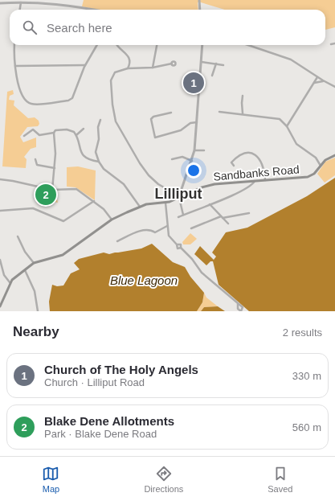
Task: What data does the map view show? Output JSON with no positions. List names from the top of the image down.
{
  "streets": {
    "main road": ["Sandbanks Road"]
  },
  "districts": ["Lilliput"],
  "water": ["Blue Lagoon"],
  "page": {
    "search": "Search here",
    "pins": ["1", "2"],
    "heading": ["Nearby", "2 results"],
    "list": [
      {
        "mark": "1",
        "name": "Church of The Holy Angels",
        "note": "Church · Lilliput Road",
        "value": "330 m"
      },
      {
        "mark": "2",
        "name": "Blake Dene Allotments",
        "note": "Park · Blake Dene Road",
        "value": "560 m"
      }
    ],
    "nav": ["Map", "Directions", "Saved"]
  }
}
